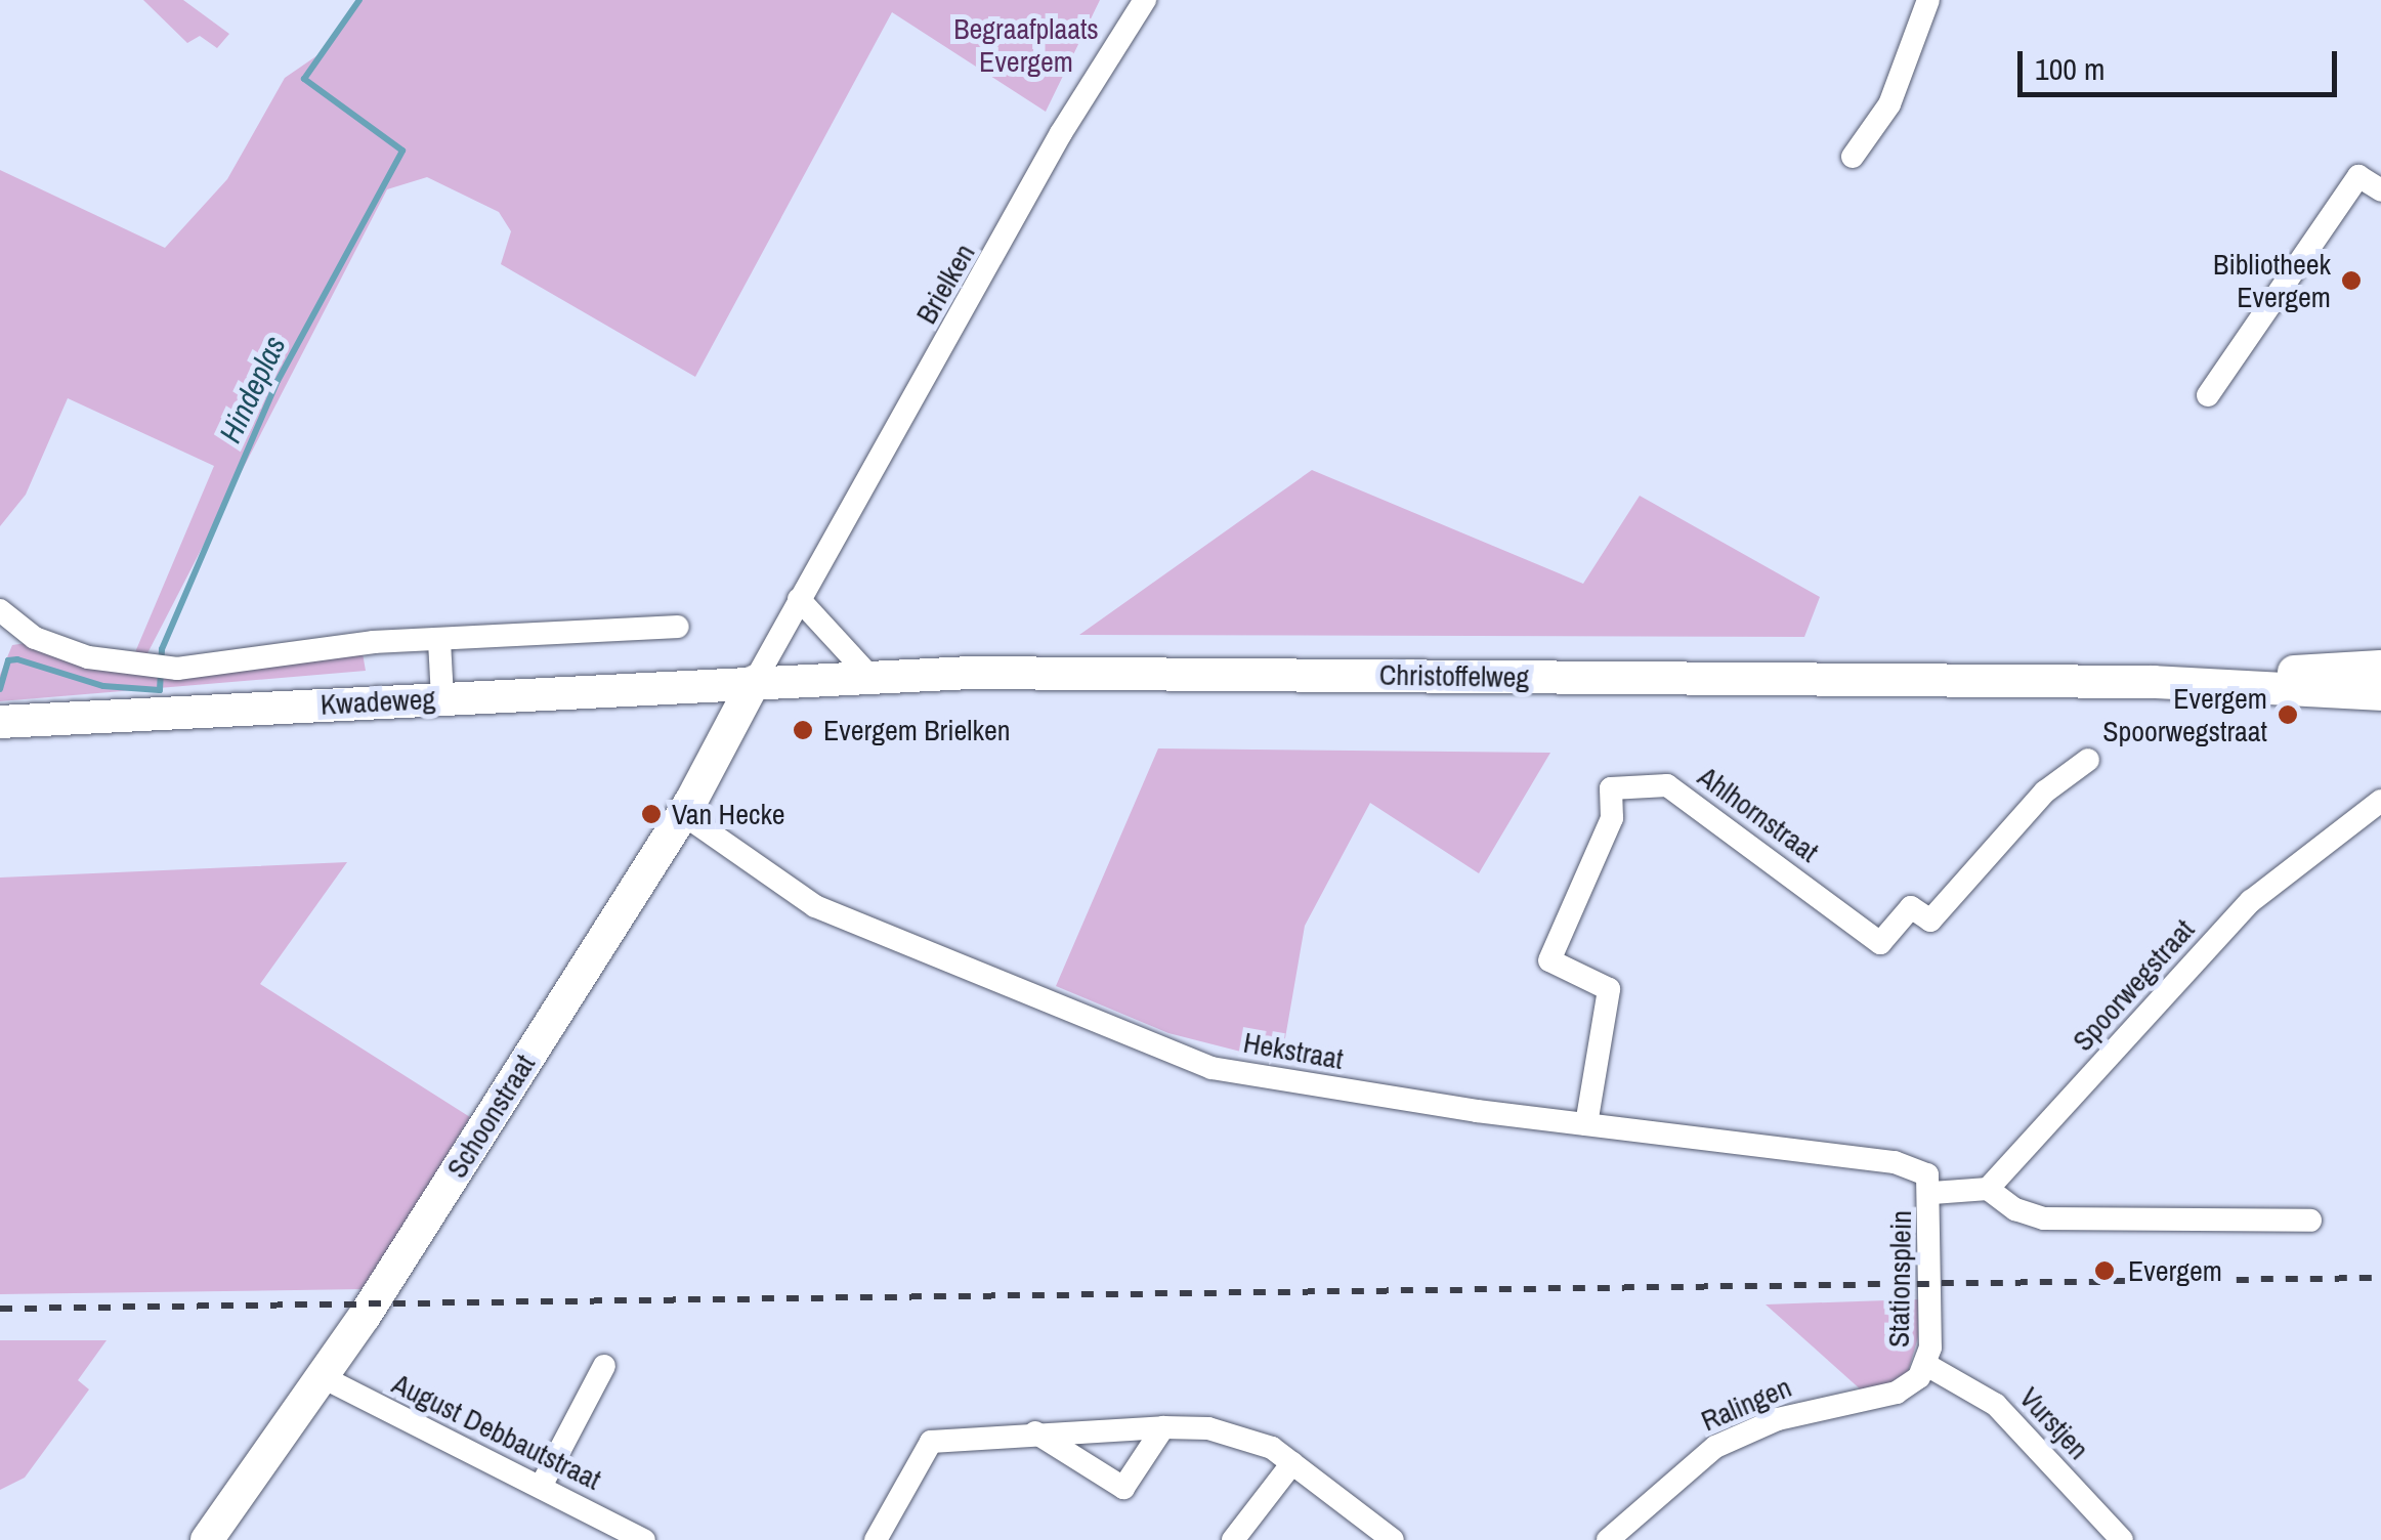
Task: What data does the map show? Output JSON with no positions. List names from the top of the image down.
{
  "streets": {
    "main road": ["Christoffelweg", "Kwadeweg", "Schoonstraat"],
    "street": [
      "Brielken",
      "Ahlhornstraat",
      "Spoorwegstraat",
      "Hekstraat",
      "Stationsplein",
      "Ralingen",
      "Vurstjen",
      "August Debbautstraat"
    ]
  },
  "crossings": [
    ["Brielken", "Christoffelweg"],
    ["Brielken", "Kwadeweg"],
    ["Brielken", "Schoonstraat"],
    ["Christoffelweg", "Kwadeweg"],
    ["Christoffelweg", "Schoonstraat"],
    ["Kwadeweg", "Schoonstraat"],
    ["Ahlhornstraat", "Hekstraat"],
    ["Hekstraat", "Schoonstraat"],
    ["Hekstraat", "Stationsplein"],
    ["Schoonstraat", "August Debbautstraat"],
    ["Stationsplein", "Ralingen"],
    ["Stationsplein", "Vurstjen"],
    ["Ralingen", "Vurstjen"]
  ],
  "water": ["Hindeplas"],
  "parks": ["Begraafplaats Evergem"],
  "places": [
    "Bibliotheek Evergem",
    "Evergem Spoorwegstraat",
    "Evergem Brielken",
    "Van Hecke",
    "Evergem"
  ],
  "scale_bar": "100 m"
}
